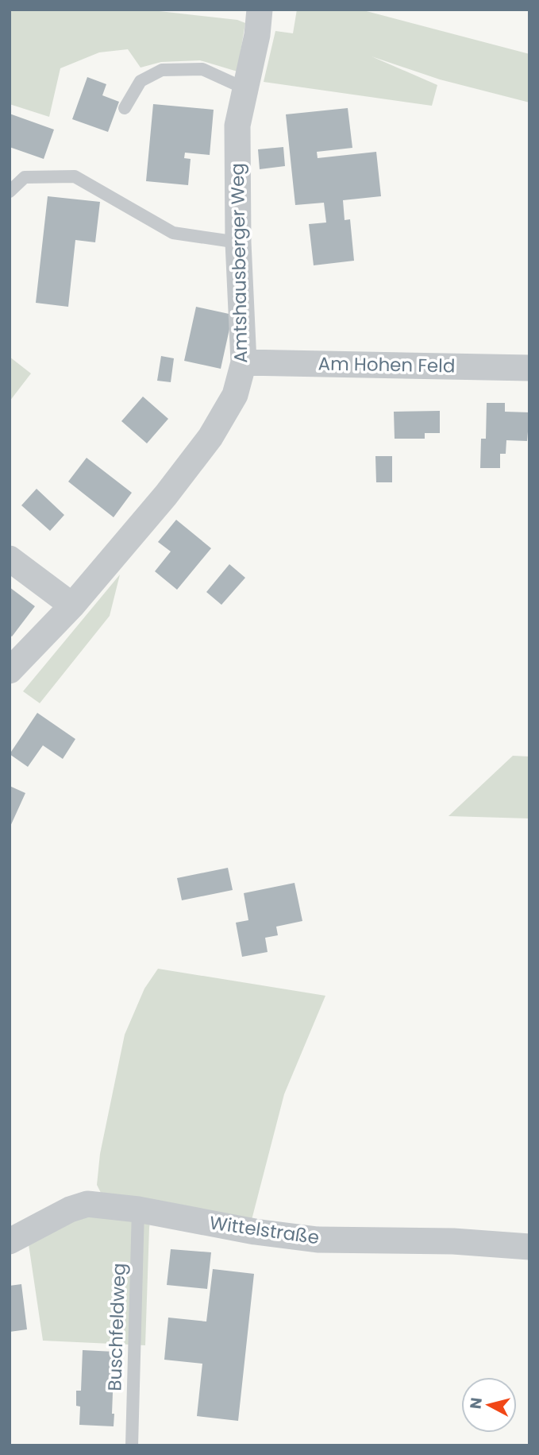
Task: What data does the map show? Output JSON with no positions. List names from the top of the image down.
{
  "streets": {
    "street": ["Amtshausberger Weg", "Am Hohen Feld", "Wittelstraße"],
    "lane": ["Buschfeldweg"]
  },
  "crossings": [
    ["Amtshausberger Weg", "Am Hohen Feld"],
    ["Wittelstraße", "Buschfeldweg"]
  ],
  "north": "left"
}
